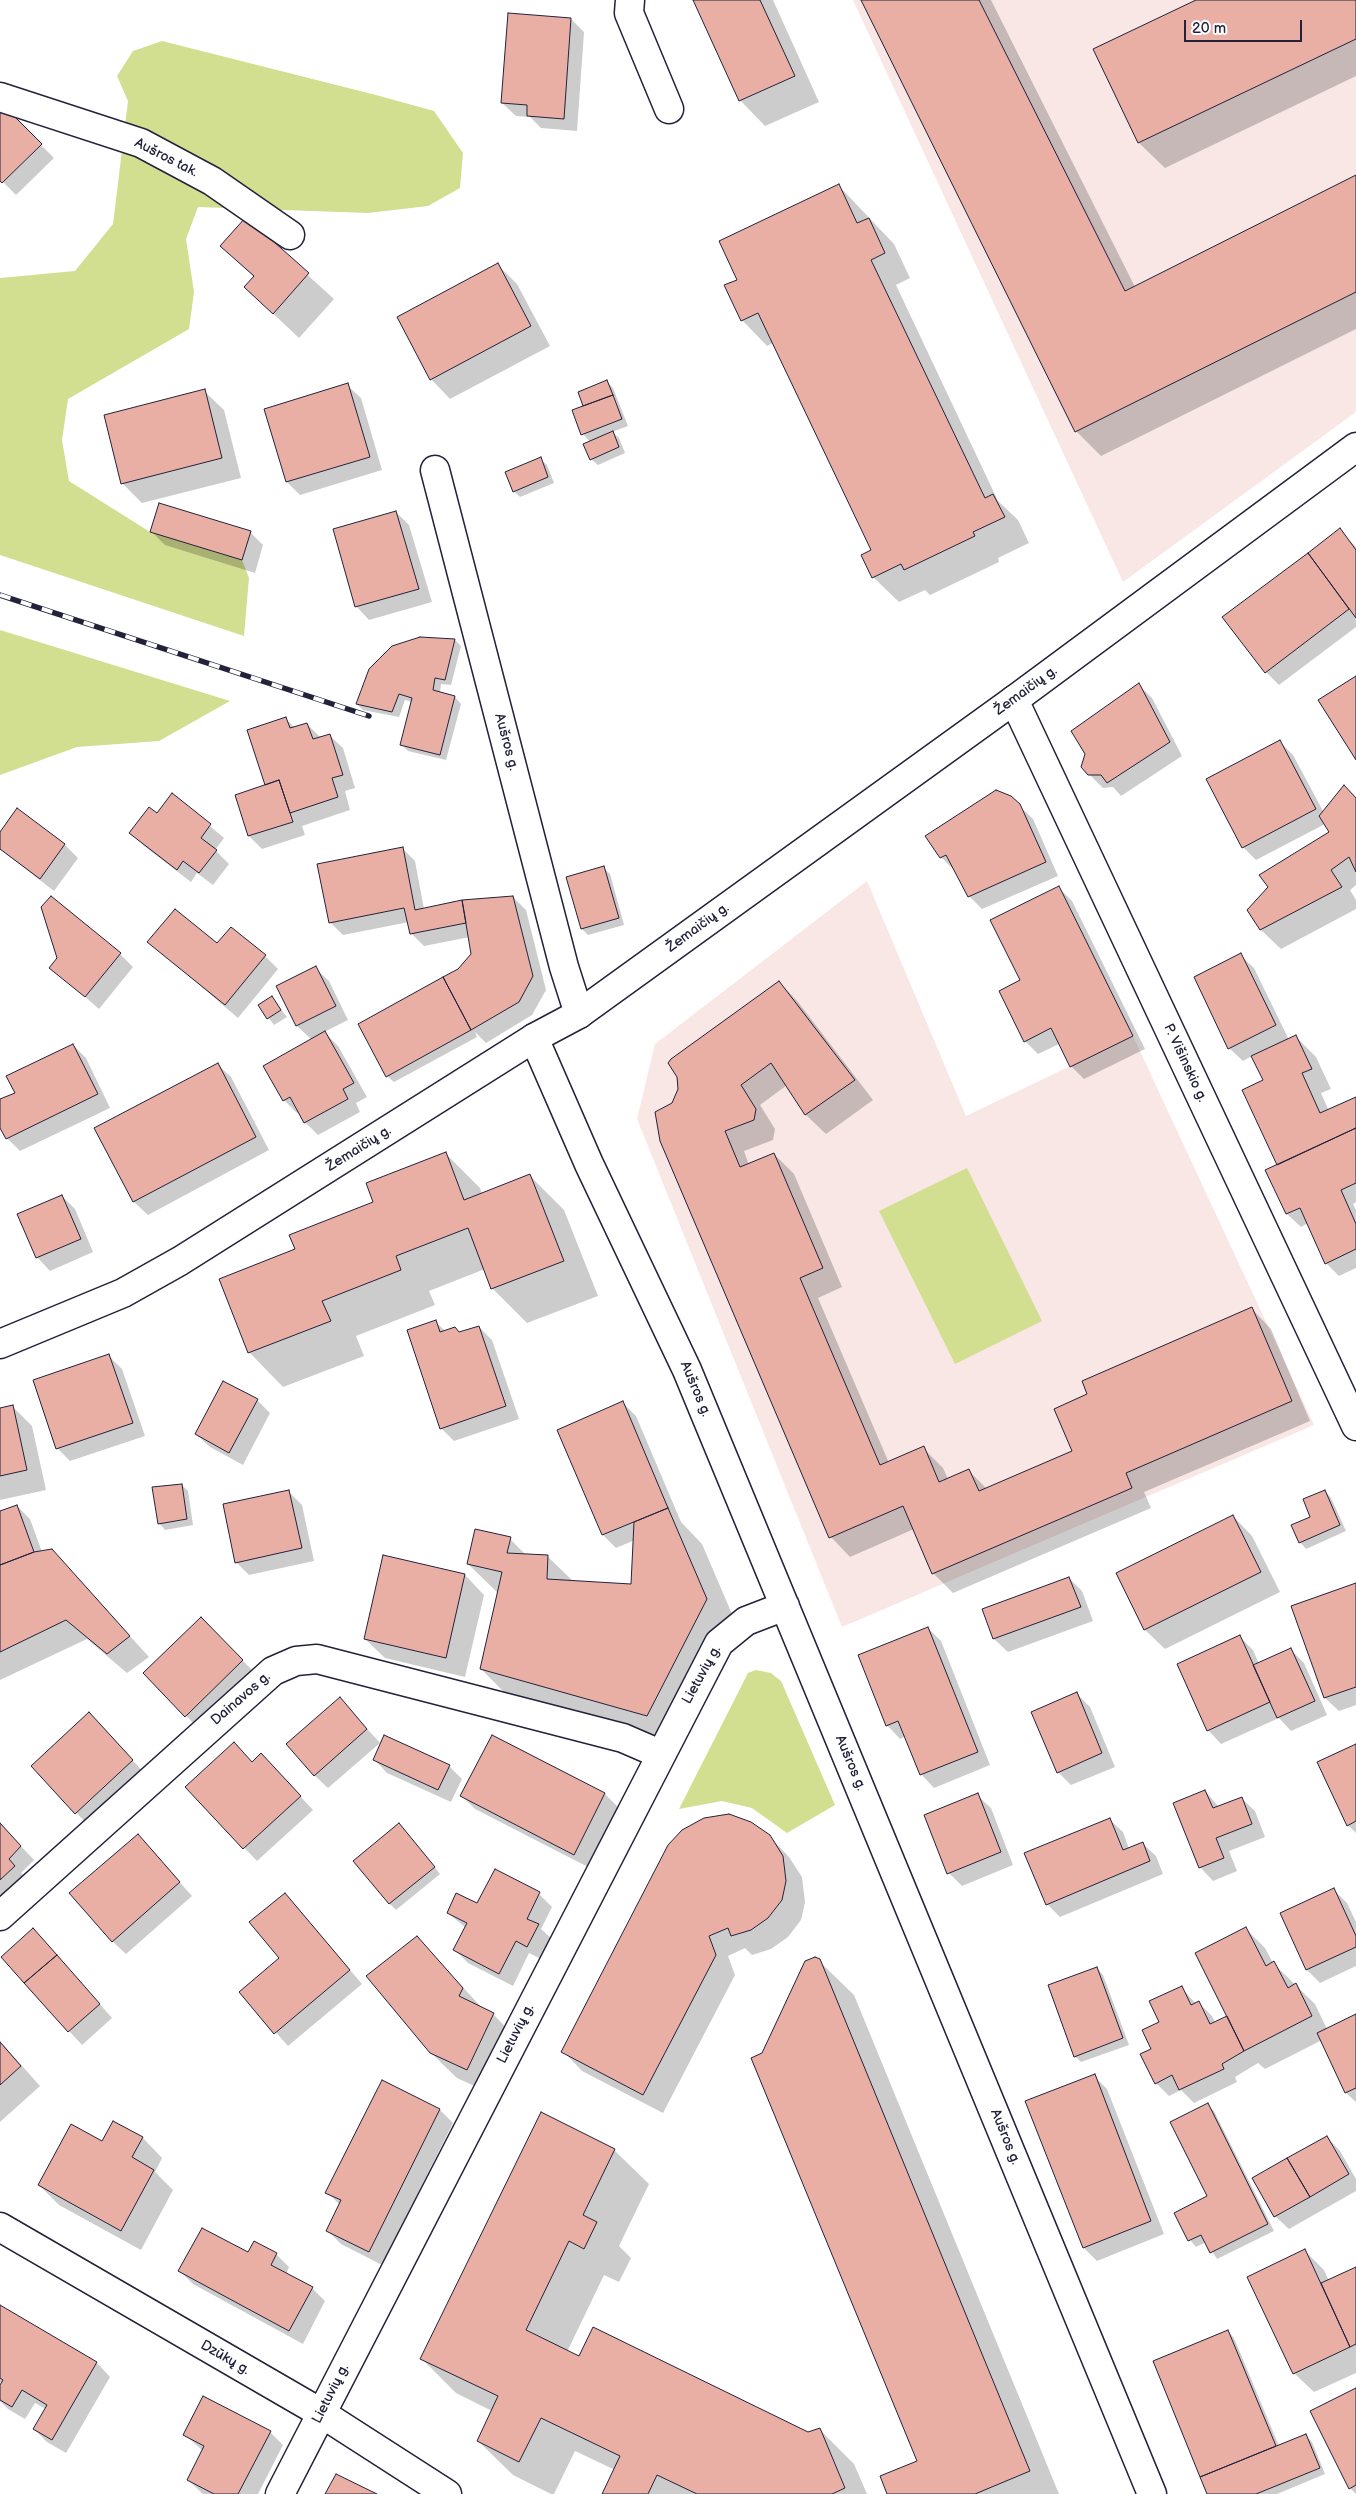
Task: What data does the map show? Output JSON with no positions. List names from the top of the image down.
{
  "streets": {
    "street": [
      "Aušros tak.",
      "Žemaičių g.",
      "Aušros g.",
      "P. Višinskio g.",
      "Lietuvių g.",
      "Dainavos g.",
      "Dzūkų g."
    ]
  },
  "crossings": [
    ["Žemaičių g.", "Aušros g."],
    ["Žemaičių g.", "P. Višinskio g."],
    ["Aušros g.", "Lietuvių g."],
    ["Lietuvių g.", "Dainavos g."],
    ["Lietuvių g.", "Dzūkų g."]
  ],
  "scale_bar": "20 m"
}
